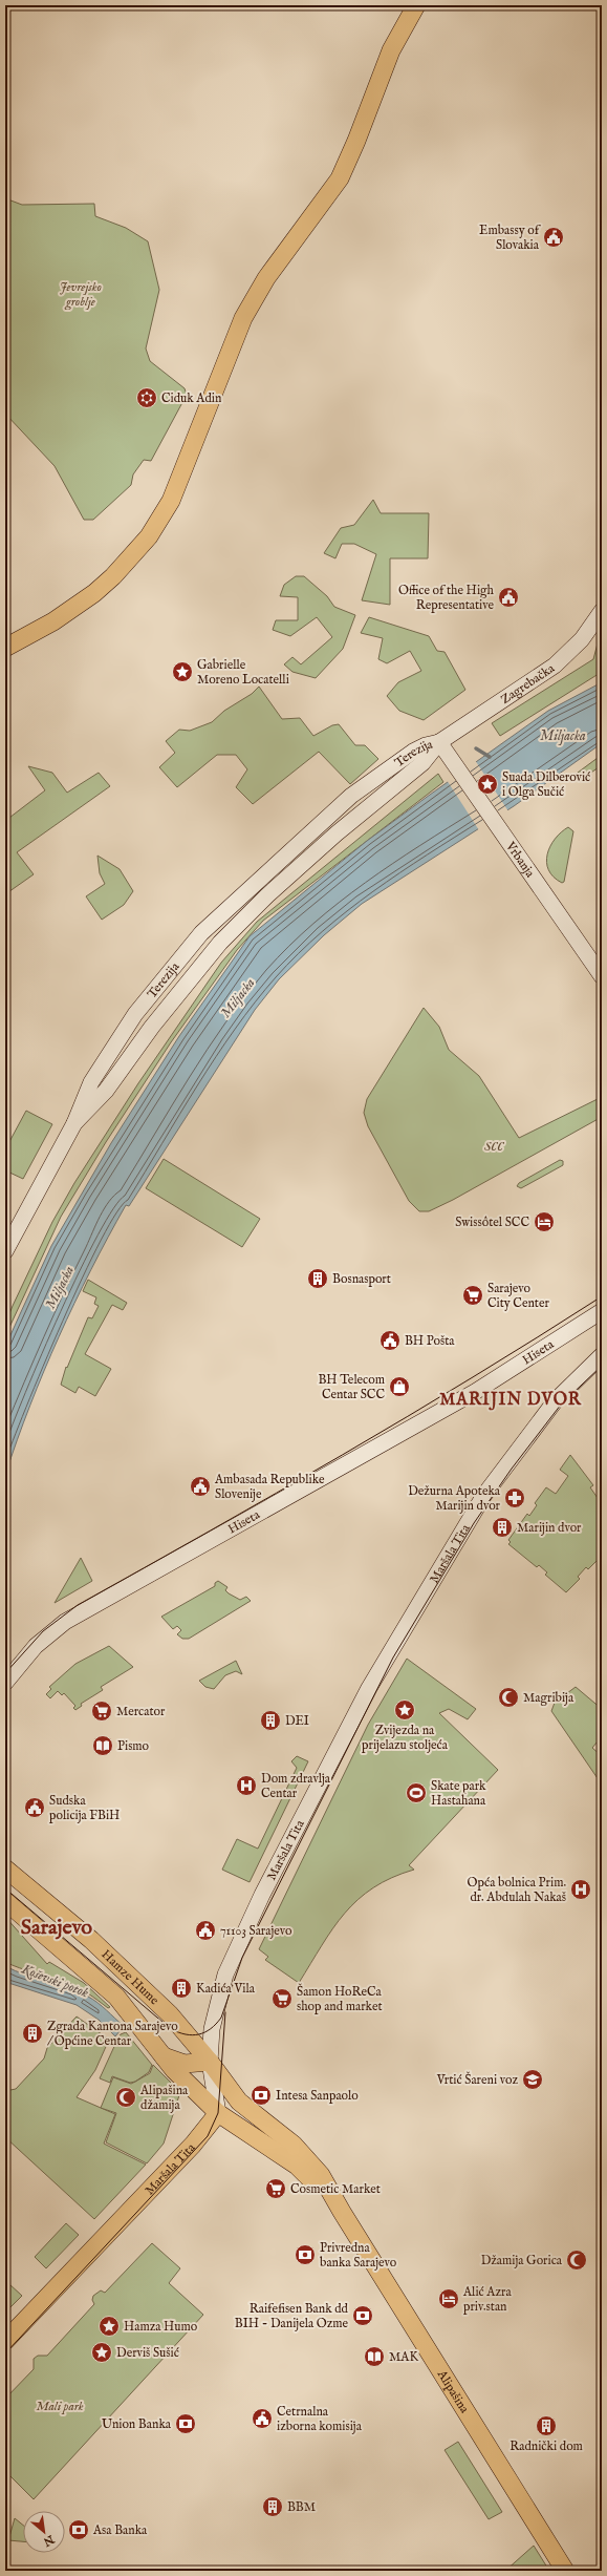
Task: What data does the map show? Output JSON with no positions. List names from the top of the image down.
{
  "streets": {
    "main road": [
      "Zagrebačka",
      "Terezija",
      "Vrbanja",
      "Hiseta",
      "Maršala Tita",
      "Hamze Hume",
      "Alipašina"
    ]
  },
  "crossings": [
    ["Zagrebačka", "Terezija"],
    ["Zagrebačka", "Vrbanja"],
    ["Terezija", "Vrbanja"],
    ["Maršala Tita", "Hamze Hume"],
    ["Maršala Tita", "Alipašina"],
    ["Hamze Hume", "Alipašina"]
  ],
  "districts": ["MARIJIN DVOR", "Sarajevo"],
  "water": ["Miljacka", "Koševski potok"],
  "parks": ["Jevrejsko groblje", "SCC", "Mali park"],
  "places": {
    "public building": [
      "Embassy of Slovakia",
      "Office of the High Representative",
      "BH Pošta",
      "Ambasada Republike Slovenije",
      "Sudska policija FBiH",
      "71103 Sarajevo",
      "Cetrnalna izborna komisija"
    ],
    "synagogue": ["Ciduk Adin"],
    "place": [
      "Gabrielle Moreno Locatelli",
      "Suada Dilberović i Olga Sučić",
      "Zvijezda na prijelazu stoljeća",
      "Hamza Humo",
      "Derviš Sušić"
    ],
    "hotel": ["Swissôtel SCC", "Alić Azra priv.stan"],
    "building": [
      "Bosnasport",
      "Marijin dvor",
      "DEI",
      "Kadića Vila",
      "Zgrada Kantona Sarajevo / Općine Centar",
      "Radnički dom",
      "BBM"
    ],
    "supermarket": [
      "Sarajevo City Center",
      "Mercator",
      "Šamon HoReCa shop and market",
      "Cosmetic Market"
    ],
    "shop": ["BH Telecom Centar SCC"],
    "pharmacy": ["Dežurna Apoteka Marijin dvor"],
    "mosque": ["Magribija", "Alipašina džamija", "Džamija Gorica"],
    "library": ["Pismo", "MAK"],
    "hospital": ["Dom zdravlja Centar", "Opća bolnica Prim. dr. Abdulah Nakaš"],
    "sports": ["Skate park Hastahana"],
    "school or university": ["Vrtić Šareni voz"],
    "bank": [
      "Intesa Sanpaolo",
      "Privredna banka Sarajevo",
      "Raifefisen Bank dd BIH - Danijela Ozme",
      "Union Banka",
      "Asa Banka"
    ]
  },
  "north": "bottom right"
}
